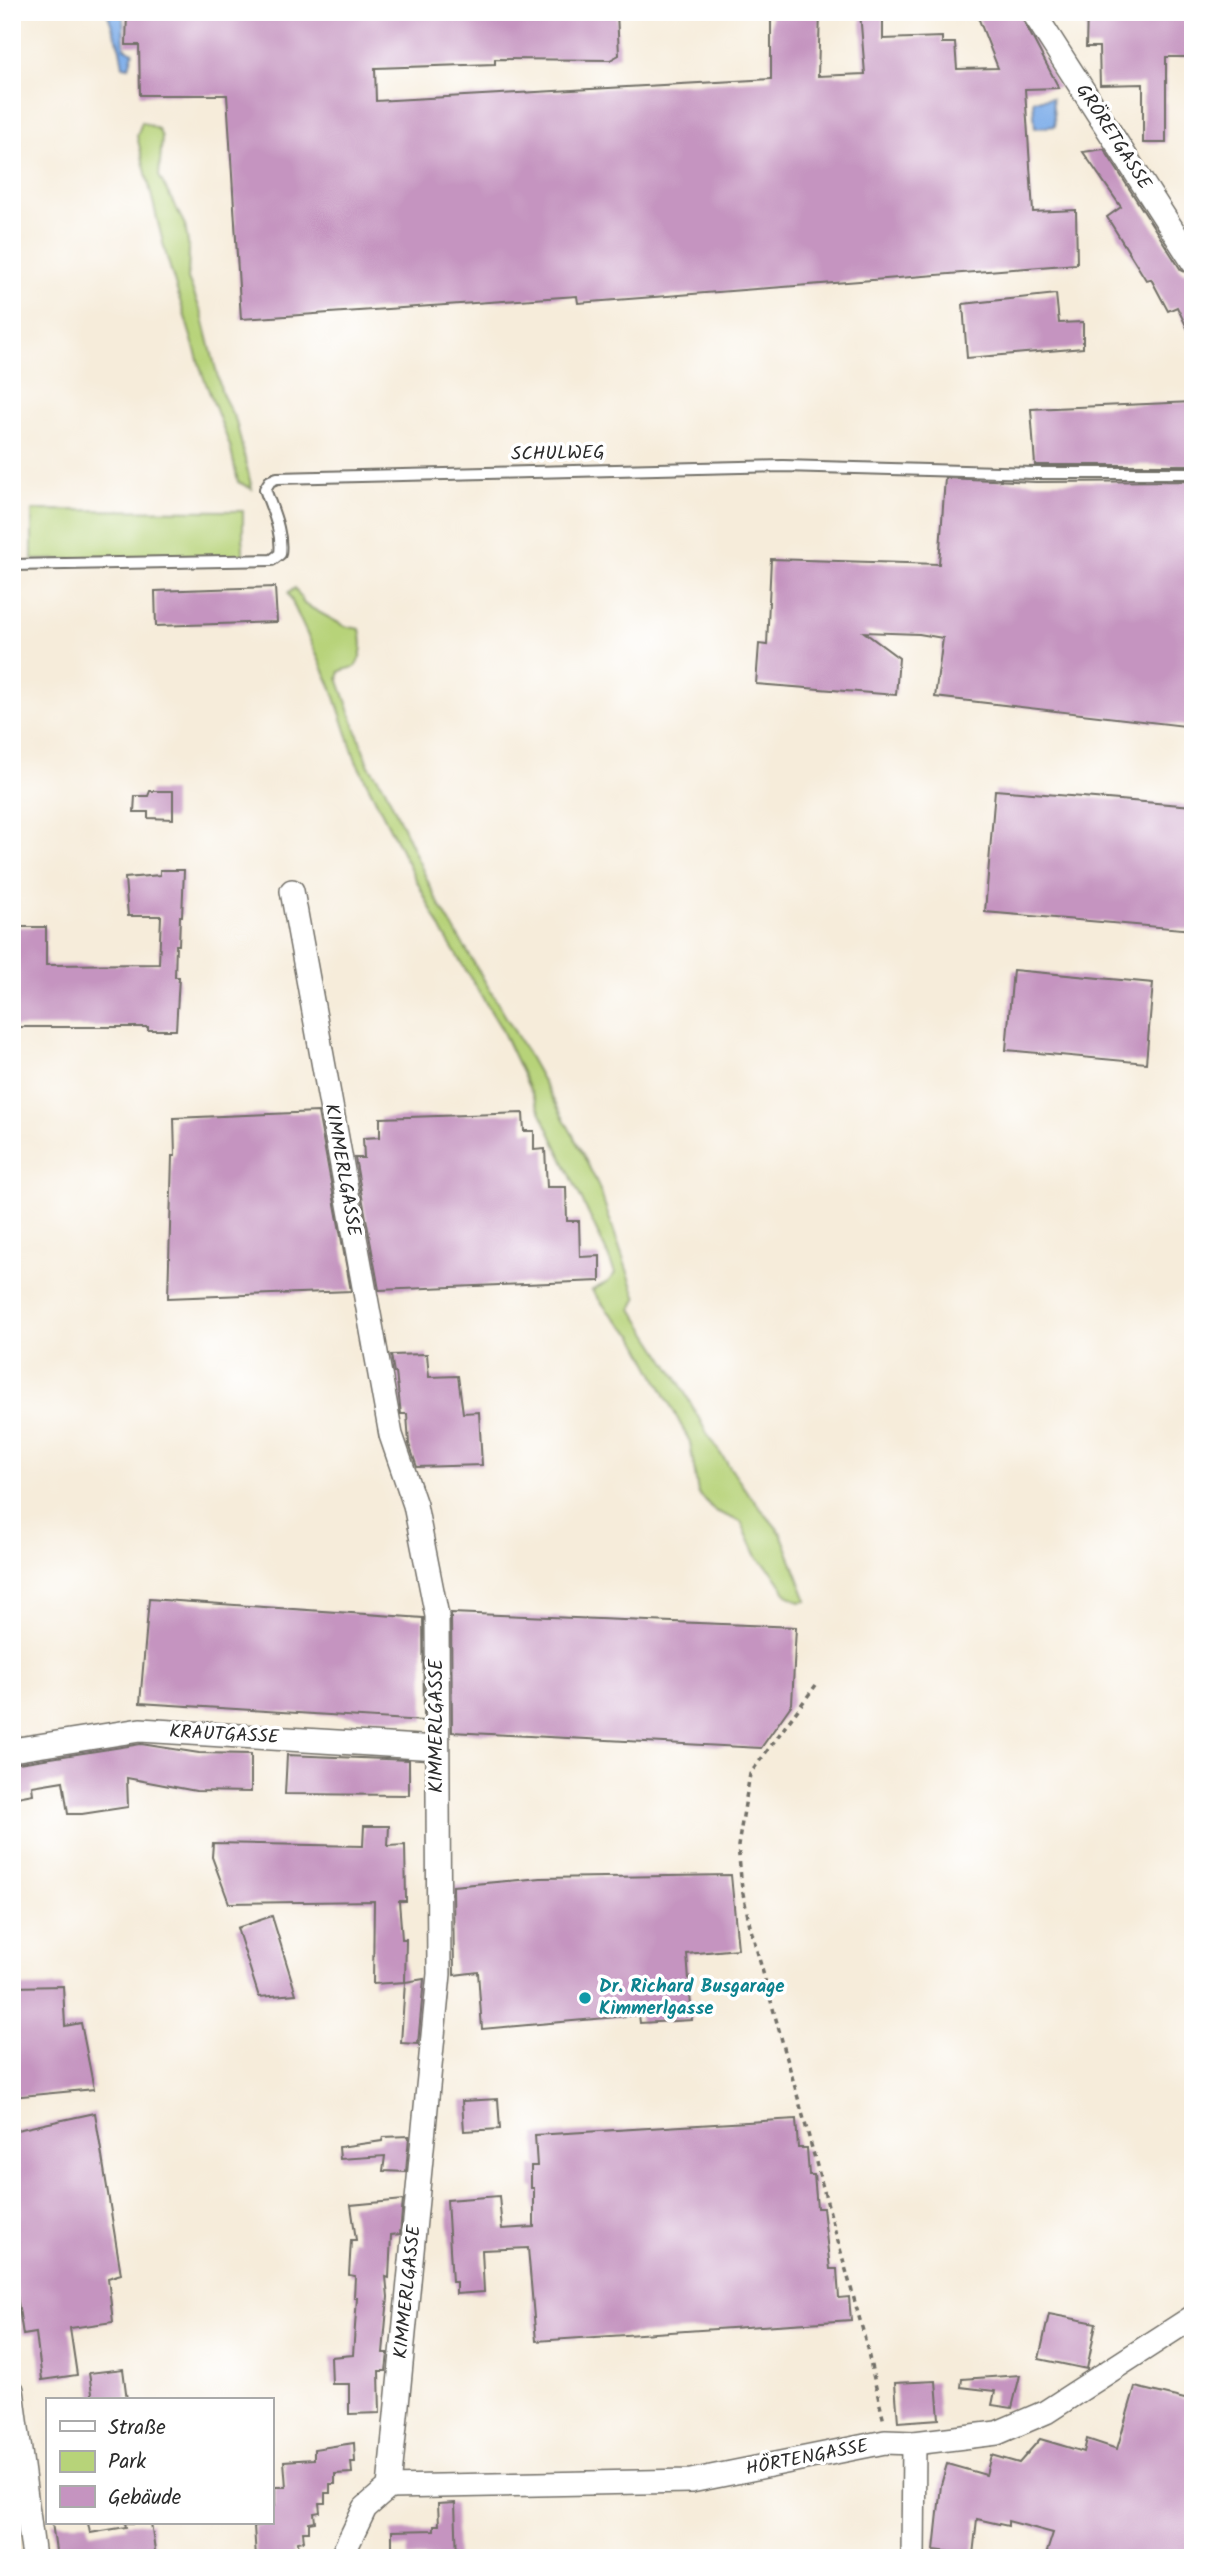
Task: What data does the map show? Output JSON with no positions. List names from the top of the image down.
{
  "streets": {
    "street": [
      "GRÖRETGASSE",
      "KIMMERLGASSE",
      "KRAUTGASSE",
      "HÖRTENGASSE"
    ],
    "lane": ["SCHULWEG"]
  },
  "crossings": [
    ["KIMMERLGASSE", "KRAUTGASSE"],
    ["KIMMERLGASSE", "HÖRTENGASSE"]
  ],
  "places": ["Dr. Richard Busgarage Kimmerlgasse"],
  "legend": ["Straße", "Park", "Gebäude"]
}
